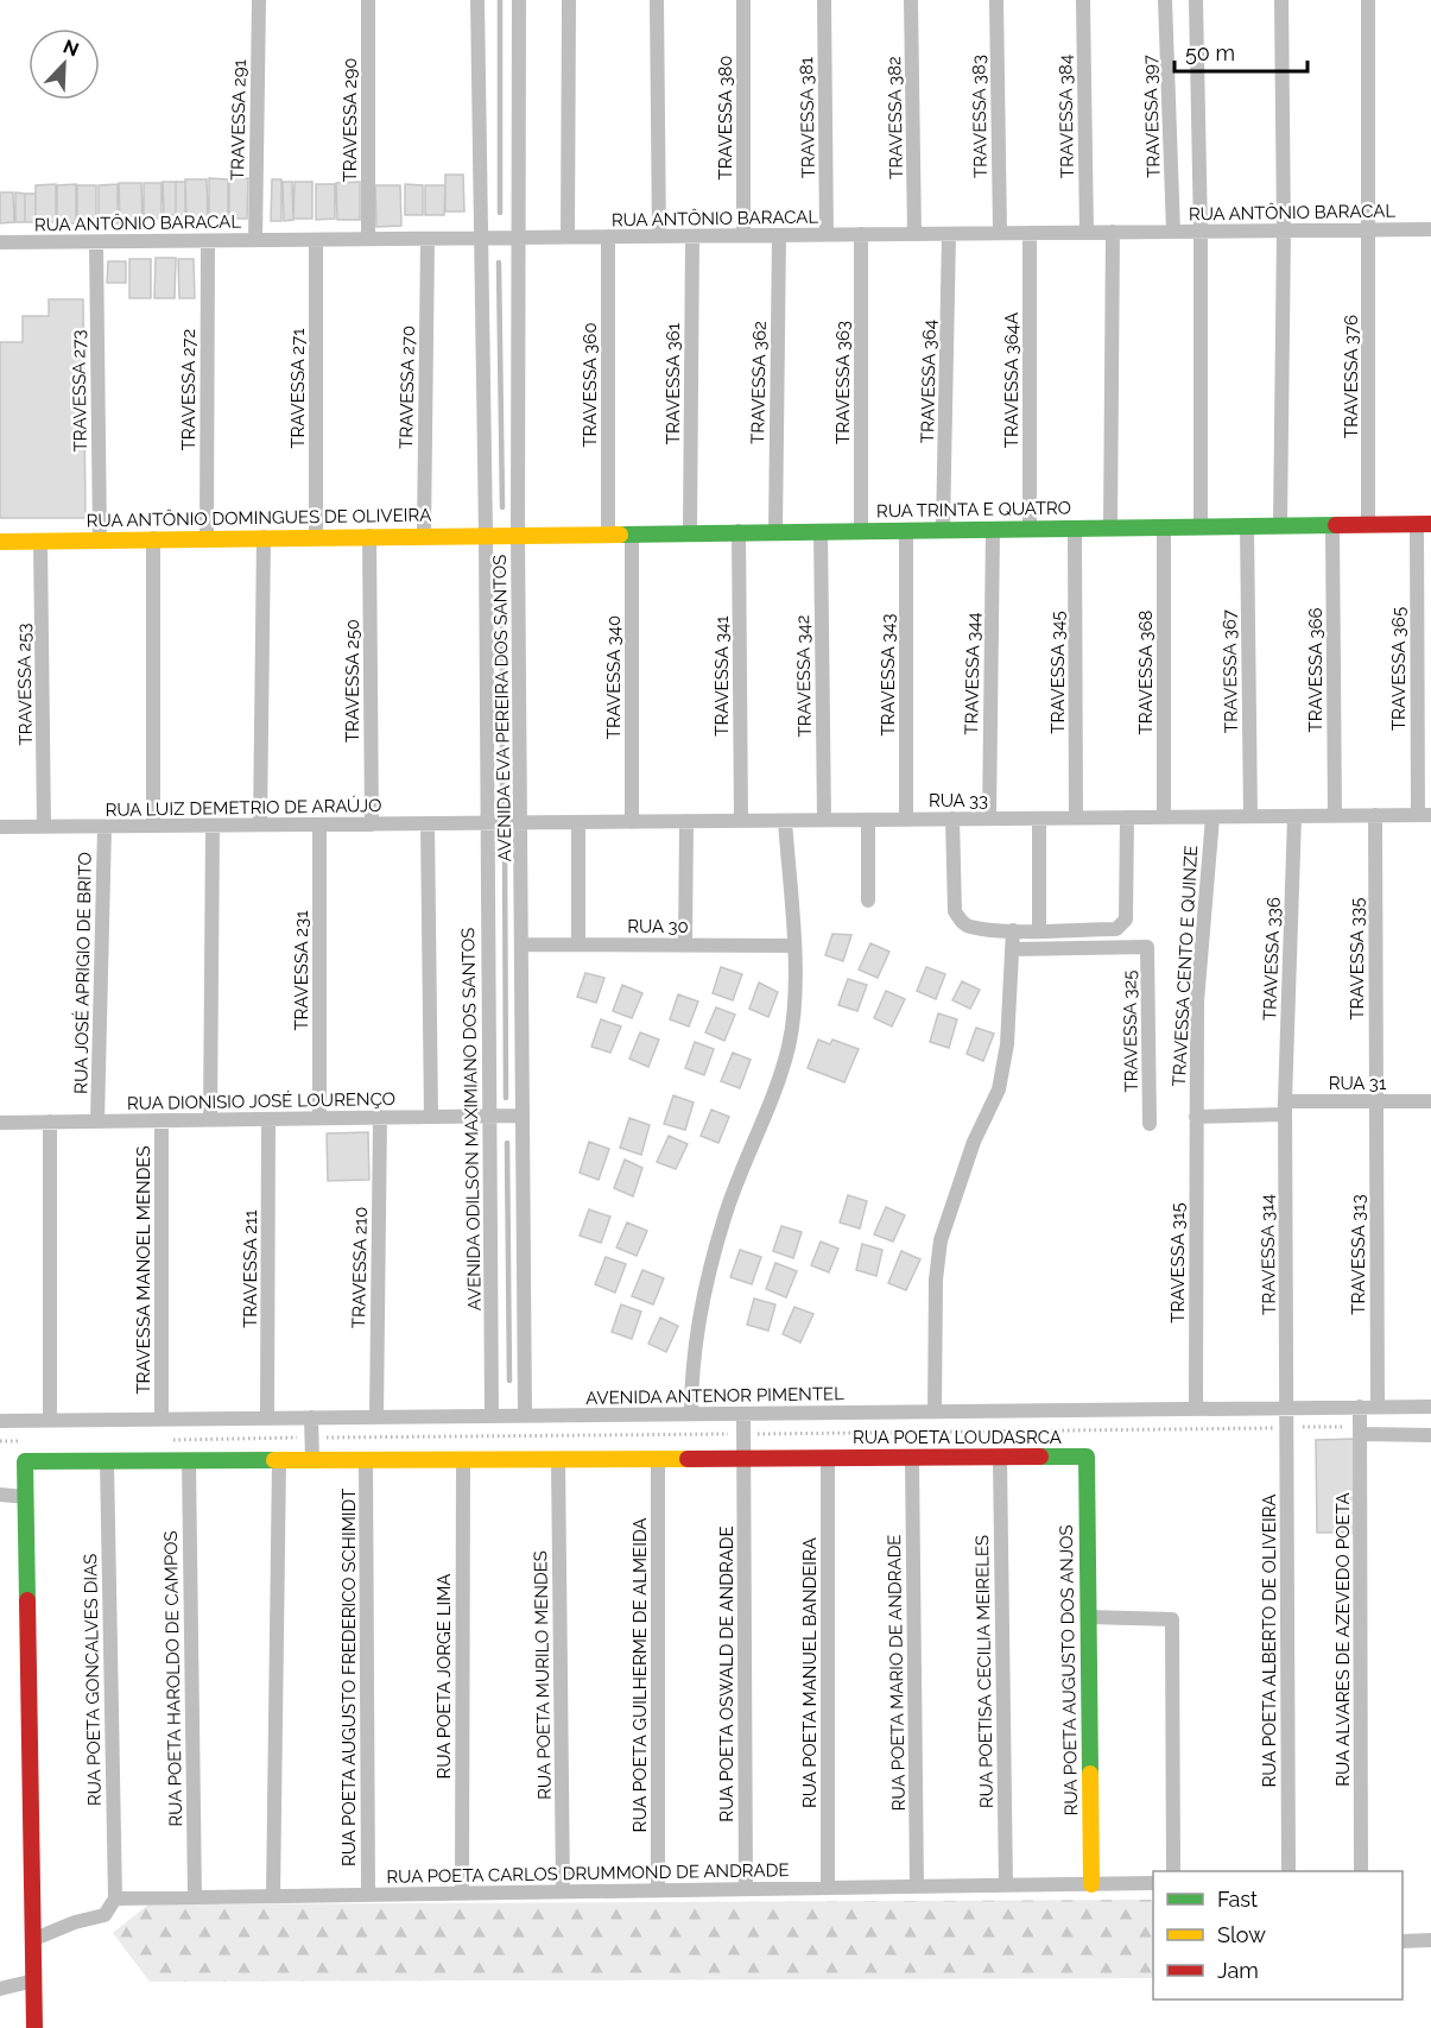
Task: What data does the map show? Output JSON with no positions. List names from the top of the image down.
{
  "streets": {
    "street": [
      "TRAVESSA 383",
      "TRAVESSA 384",
      "TRAVESSA 397",
      "TRAVESSA 380",
      "TRAVESSA 381",
      "TRAVESSA 382",
      "TRAVESSA 291",
      "TRAVESSA 290",
      "RUA ANTÔNIO BARACAL",
      "TRAVESSA 376",
      "TRAVESSA 364A",
      "TRAVESSA 364",
      "TRAVESSA 362",
      "TRAVESSA 363",
      "TRAVESSA 361",
      "TRAVESSA 360",
      "TRAVESSA 270",
      "TRAVESSA 271",
      "TRAVESSA 272",
      "TRAVESSA 273",
      "RUA TRINTA E QUATRO",
      "RUA ANTÔNIO DOMINGUES DE OLIVEIRA",
      "TRAVESSA 365",
      "TRAVESSA 366",
      "TRAVESSA 367",
      "TRAVESSA 345",
      "TRAVESSA 368",
      "TRAVESSA 344",
      "TRAVESSA 343",
      "TRAVESSA 341",
      "TRAVESSA 342",
      "TRAVESSA 340",
      "TRAVESSA 250",
      "TRAVESSA 253",
      "AVENIDA EVA PEREIRA DOS SANTOS",
      "RUA 33",
      "RUA LUIZ DEMETRIO DE ARAÚJO",
      "RUA 30",
      "TRAVESSA 336",
      "TRAVESSA 335",
      "TRAVESSA CENTO E QUINZE",
      "TRAVESSA 231",
      "RUA JOSÉ APRIGIO DE BRITO",
      "TRAVESSA 325",
      "RUA 31",
      "RUA DIONISIO JOSÉ LOURENÇO",
      "AVENIDA ODILSON MAXIMIANO DOS SANTOS",
      "TRAVESSA 314",
      "TRAVESSA 313",
      "TRAVESSA 315",
      "TRAVESSA 210",
      "TRAVESSA 211",
      "TRAVESSA MANOEL MENDES",
      "AVENIDA ANTENOR PIMENTEL",
      "RUA POETA LOUDASRCA",
      "RUA ALVARES DE AZEVEDO POETA",
      "RUA POETA ALBERTO DE OLIVEIRA",
      "RUA POETA AUGUSTO DOS ANJOS",
      "RUA POETISA CECILIA MEIRELES",
      "RUA POETA MANUEL BANDEIRA",
      "RUA POETA MARIO DE ANDRADE",
      "RUA POETA OSWALD DE ANDRADE",
      "RUA POETA MURILO MENDES",
      "RUA POETA GUILHERME DE ALMEIDA",
      "RUA POETA JORGE LIMA",
      "RUA POETA AUGUSTO FREDERICO SCHIMIDT",
      "RUA POETA HAROLDO DE CAMPOS",
      "RUA POETA GONCALVES DIAS",
      "RUA POETA CARLOS DRUMMOND DE ANDRADE"
    ]
  },
  "crossings": [
    ["TRAVESSA 383", "RUA ANTÔNIO BARACAL"],
    ["TRAVESSA 384", "RUA ANTÔNIO BARACAL"],
    ["TRAVESSA 397", "RUA ANTÔNIO BARACAL"],
    ["TRAVESSA 380", "RUA ANTÔNIO BARACAL"],
    ["TRAVESSA 381", "RUA ANTÔNIO BARACAL"],
    ["TRAVESSA 382", "RUA ANTÔNIO BARACAL"],
    ["TRAVESSA 291", "RUA ANTÔNIO BARACAL"],
    ["TRAVESSA 290", "RUA ANTÔNIO BARACAL"],
    ["RUA ANTÔNIO BARACAL", "TRAVESSA 376"],
    ["RUA ANTÔNIO BARACAL", "TRAVESSA 364A"],
    ["RUA ANTÔNIO BARACAL", "TRAVESSA 364"],
    ["RUA ANTÔNIO BARACAL", "TRAVESSA 362"],
    ["RUA ANTÔNIO BARACAL", "TRAVESSA 363"],
    ["RUA ANTÔNIO BARACAL", "TRAVESSA 361"],
    ["RUA ANTÔNIO BARACAL", "TRAVESSA 360"],
    ["RUA ANTÔNIO BARACAL", "TRAVESSA 270"],
    ["RUA ANTÔNIO BARACAL", "TRAVESSA 271"],
    ["RUA ANTÔNIO BARACAL", "TRAVESSA 272"],
    ["RUA ANTÔNIO BARACAL", "TRAVESSA 273"],
    ["RUA ANTÔNIO BARACAL", "AVENIDA EVA PEREIRA DOS SANTOS"],
    ["TRAVESSA 376", "RUA TRINTA E QUATRO"],
    ["TRAVESSA 364A", "RUA TRINTA E QUATRO"],
    ["TRAVESSA 364", "RUA TRINTA E QUATRO"],
    ["TRAVESSA 362", "RUA TRINTA E QUATRO"],
    ["TRAVESSA 363", "RUA TRINTA E QUATRO"],
    ["TRAVESSA 361", "RUA TRINTA E QUATRO"],
    ["TRAVESSA 360", "RUA TRINTA E QUATRO"],
    ["TRAVESSA 270", "RUA ANTÔNIO DOMINGUES DE OLIVEIRA"],
    ["TRAVESSA 271", "RUA ANTÔNIO DOMINGUES DE OLIVEIRA"],
    ["TRAVESSA 272", "RUA ANTÔNIO DOMINGUES DE OLIVEIRA"],
    ["TRAVESSA 273", "RUA ANTÔNIO DOMINGUES DE OLIVEIRA"],
    ["RUA TRINTA E QUATRO", "RUA ANTÔNIO DOMINGUES DE OLIVEIRA"],
    ["RUA TRINTA E QUATRO", "TRAVESSA 365"],
    ["RUA TRINTA E QUATRO", "TRAVESSA 366"],
    ["RUA TRINTA E QUATRO", "TRAVESSA 367"],
    ["RUA TRINTA E QUATRO", "TRAVESSA 345"],
    ["RUA TRINTA E QUATRO", "TRAVESSA 368"],
    ["RUA TRINTA E QUATRO", "TRAVESSA 344"],
    ["RUA TRINTA E QUATRO", "TRAVESSA 343"],
    ["RUA TRINTA E QUATRO", "TRAVESSA 341"],
    ["RUA TRINTA E QUATRO", "TRAVESSA 342"],
    ["RUA TRINTA E QUATRO", "TRAVESSA 340"],
    ["RUA TRINTA E QUATRO", "AVENIDA EVA PEREIRA DOS SANTOS"],
    ["RUA ANTÔNIO DOMINGUES DE OLIVEIRA", "TRAVESSA 250"],
    ["RUA ANTÔNIO DOMINGUES DE OLIVEIRA", "TRAVESSA 253"],
    ["RUA ANTÔNIO DOMINGUES DE OLIVEIRA", "AVENIDA EVA PEREIRA DOS SANTOS"],
    ["TRAVESSA 365", "RUA 33"],
    ["TRAVESSA 366", "RUA 33"],
    ["TRAVESSA 367", "RUA 33"],
    ["TRAVESSA 345", "RUA 33"],
    ["TRAVESSA 368", "RUA 33"],
    ["TRAVESSA 344", "RUA 33"],
    ["TRAVESSA 343", "RUA 33"],
    ["TRAVESSA 341", "RUA 33"],
    ["TRAVESSA 342", "RUA 33"],
    ["TRAVESSA 340", "RUA 33"],
    ["TRAVESSA 250", "RUA LUIZ DEMETRIO DE ARAÚJO"],
    ["TRAVESSA 253", "RUA LUIZ DEMETRIO DE ARAÚJO"],
    ["AVENIDA EVA PEREIRA DOS SANTOS", "RUA 33"],
    ["AVENIDA EVA PEREIRA DOS SANTOS", "RUA LUIZ DEMETRIO DE ARAÚJO"],
    ["AVENIDA EVA PEREIRA DOS SANTOS", "RUA 30"],
    ["AVENIDA EVA PEREIRA DOS SANTOS", "RUA DIONISIO JOSÉ LOURENÇO"],
    ["AVENIDA EVA PEREIRA DOS SANTOS", "AVENIDA ODILSON MAXIMIANO DOS SANTOS"],
    ["AVENIDA EVA PEREIRA DOS SANTOS", "AVENIDA ANTENOR PIMENTEL"],
    ["RUA 33", "RUA LUIZ DEMETRIO DE ARAÚJO"],
    ["RUA 33", "TRAVESSA 336"],
    ["RUA 33", "TRAVESSA 335"],
    ["RUA 33", "TRAVESSA CENTO E QUINZE"],
    ["RUA 33", "AVENIDA ODILSON MAXIMIANO DOS SANTOS"],
    ["RUA LUIZ DEMETRIO DE ARAÚJO", "TRAVESSA 231"],
    ["RUA LUIZ DEMETRIO DE ARAÚJO", "RUA JOSÉ APRIGIO DE BRITO"],
    ["RUA LUIZ DEMETRIO DE ARAÚJO", "AVENIDA ODILSON MAXIMIANO DOS SANTOS"],
    ["TRAVESSA 336", "RUA 31"],
    ["TRAVESSA 336", "TRAVESSA 314"],
    ["TRAVESSA 335", "RUA 31"],
    ["TRAVESSA 335", "TRAVESSA 313"],
    ["TRAVESSA CENTO E QUINZE", "RUA 31"],
    ["TRAVESSA CENTO E QUINZE", "TRAVESSA 315"],
    ["TRAVESSA 231", "RUA DIONISIO JOSÉ LOURENÇO"],
    ["RUA JOSÉ APRIGIO DE BRITO", "RUA DIONISIO JOSÉ LOURENÇO"],
    ["RUA 31", "TRAVESSA 314"],
    ["RUA 31", "TRAVESSA 313"],
    ["RUA 31", "TRAVESSA 315"],
    ["RUA DIONISIO JOSÉ LOURENÇO", "AVENIDA ODILSON MAXIMIANO DOS SANTOS"],
    ["RUA DIONISIO JOSÉ LOURENÇO", "TRAVESSA 210"],
    ["RUA DIONISIO JOSÉ LOURENÇO", "TRAVESSA 211"],
    ["RUA DIONISIO JOSÉ LOURENÇO", "TRAVESSA MANOEL MENDES"],
    ["AVENIDA ODILSON MAXIMIANO DOS SANTOS", "AVENIDA ANTENOR PIMENTEL"],
    ["TRAVESSA 314", "AVENIDA ANTENOR PIMENTEL"],
    ["TRAVESSA 314", "RUA POETA ALBERTO DE OLIVEIRA"],
    ["TRAVESSA 313", "AVENIDA ANTENOR PIMENTEL"],
    ["TRAVESSA 315", "AVENIDA ANTENOR PIMENTEL"],
    ["TRAVESSA 210", "AVENIDA ANTENOR PIMENTEL"],
    ["TRAVESSA 211", "AVENIDA ANTENOR PIMENTEL"],
    ["TRAVESSA MANOEL MENDES", "AVENIDA ANTENOR PIMENTEL"],
    ["AVENIDA ANTENOR PIMENTEL", "RUA ALVARES DE AZEVEDO POETA"],
    ["AVENIDA ANTENOR PIMENTEL", "RUA POETA ALBERTO DE OLIVEIRA"],
    ["AVENIDA ANTENOR PIMENTEL", "RUA POETA OSWALD DE ANDRADE"],
    ["RUA POETA LOUDASRCA", "RUA POETA AUGUSTO DOS ANJOS"],
    ["RUA POETA LOUDASRCA", "RUA POETISA CECILIA MEIRELES"],
    ["RUA POETA LOUDASRCA", "RUA POETA MANUEL BANDEIRA"],
    ["RUA POETA LOUDASRCA", "RUA POETA MARIO DE ANDRADE"],
    ["RUA POETA LOUDASRCA", "RUA POETA OSWALD DE ANDRADE"],
    ["RUA POETA LOUDASRCA", "RUA POETA MURILO MENDES"],
    ["RUA POETA LOUDASRCA", "RUA POETA GUILHERME DE ALMEIDA"],
    ["RUA POETA LOUDASRCA", "RUA POETA JORGE LIMA"],
    ["RUA POETA LOUDASRCA", "RUA POETA AUGUSTO FREDERICO SCHIMIDT"],
    ["RUA POETA LOUDASRCA", "RUA POETA HAROLDO DE CAMPOS"],
    ["RUA POETA LOUDASRCA", "RUA POETA GONCALVES DIAS"],
    ["RUA POETA AUGUSTO DOS ANJOS", "RUA POETA CARLOS DRUMMOND DE ANDRADE"],
    ["RUA POETISA CECILIA MEIRELES", "RUA POETA CARLOS DRUMMOND DE ANDRADE"],
    ["RUA POETA MANUEL BANDEIRA", "RUA POETA CARLOS DRUMMOND DE ANDRADE"],
    ["RUA POETA MARIO DE ANDRADE", "RUA POETA CARLOS DRUMMOND DE ANDRADE"],
    ["RUA POETA OSWALD DE ANDRADE", "RUA POETA CARLOS DRUMMOND DE ANDRADE"],
    ["RUA POETA MURILO MENDES", "RUA POETA CARLOS DRUMMOND DE ANDRADE"],
    ["RUA POETA GUILHERME DE ALMEIDA", "RUA POETA CARLOS DRUMMOND DE ANDRADE"],
    ["RUA POETA JORGE LIMA", "RUA POETA CARLOS DRUMMOND DE ANDRADE"],
    ["RUA POETA AUGUSTO FREDERICO SCHIMIDT", "RUA POETA CARLOS DRUMMOND DE ANDRADE"],
    ["RUA POETA HAROLDO DE CAMPOS", "RUA POETA CARLOS DRUMMOND DE ANDRADE"],
    ["RUA POETA GONCALVES DIAS", "RUA POETA CARLOS DRUMMOND DE ANDRADE"]
  ],
  "legend": ["Fast", "Slow", "Jam"],
  "scale_bar": "50 m",
  "north": "top right"
}
